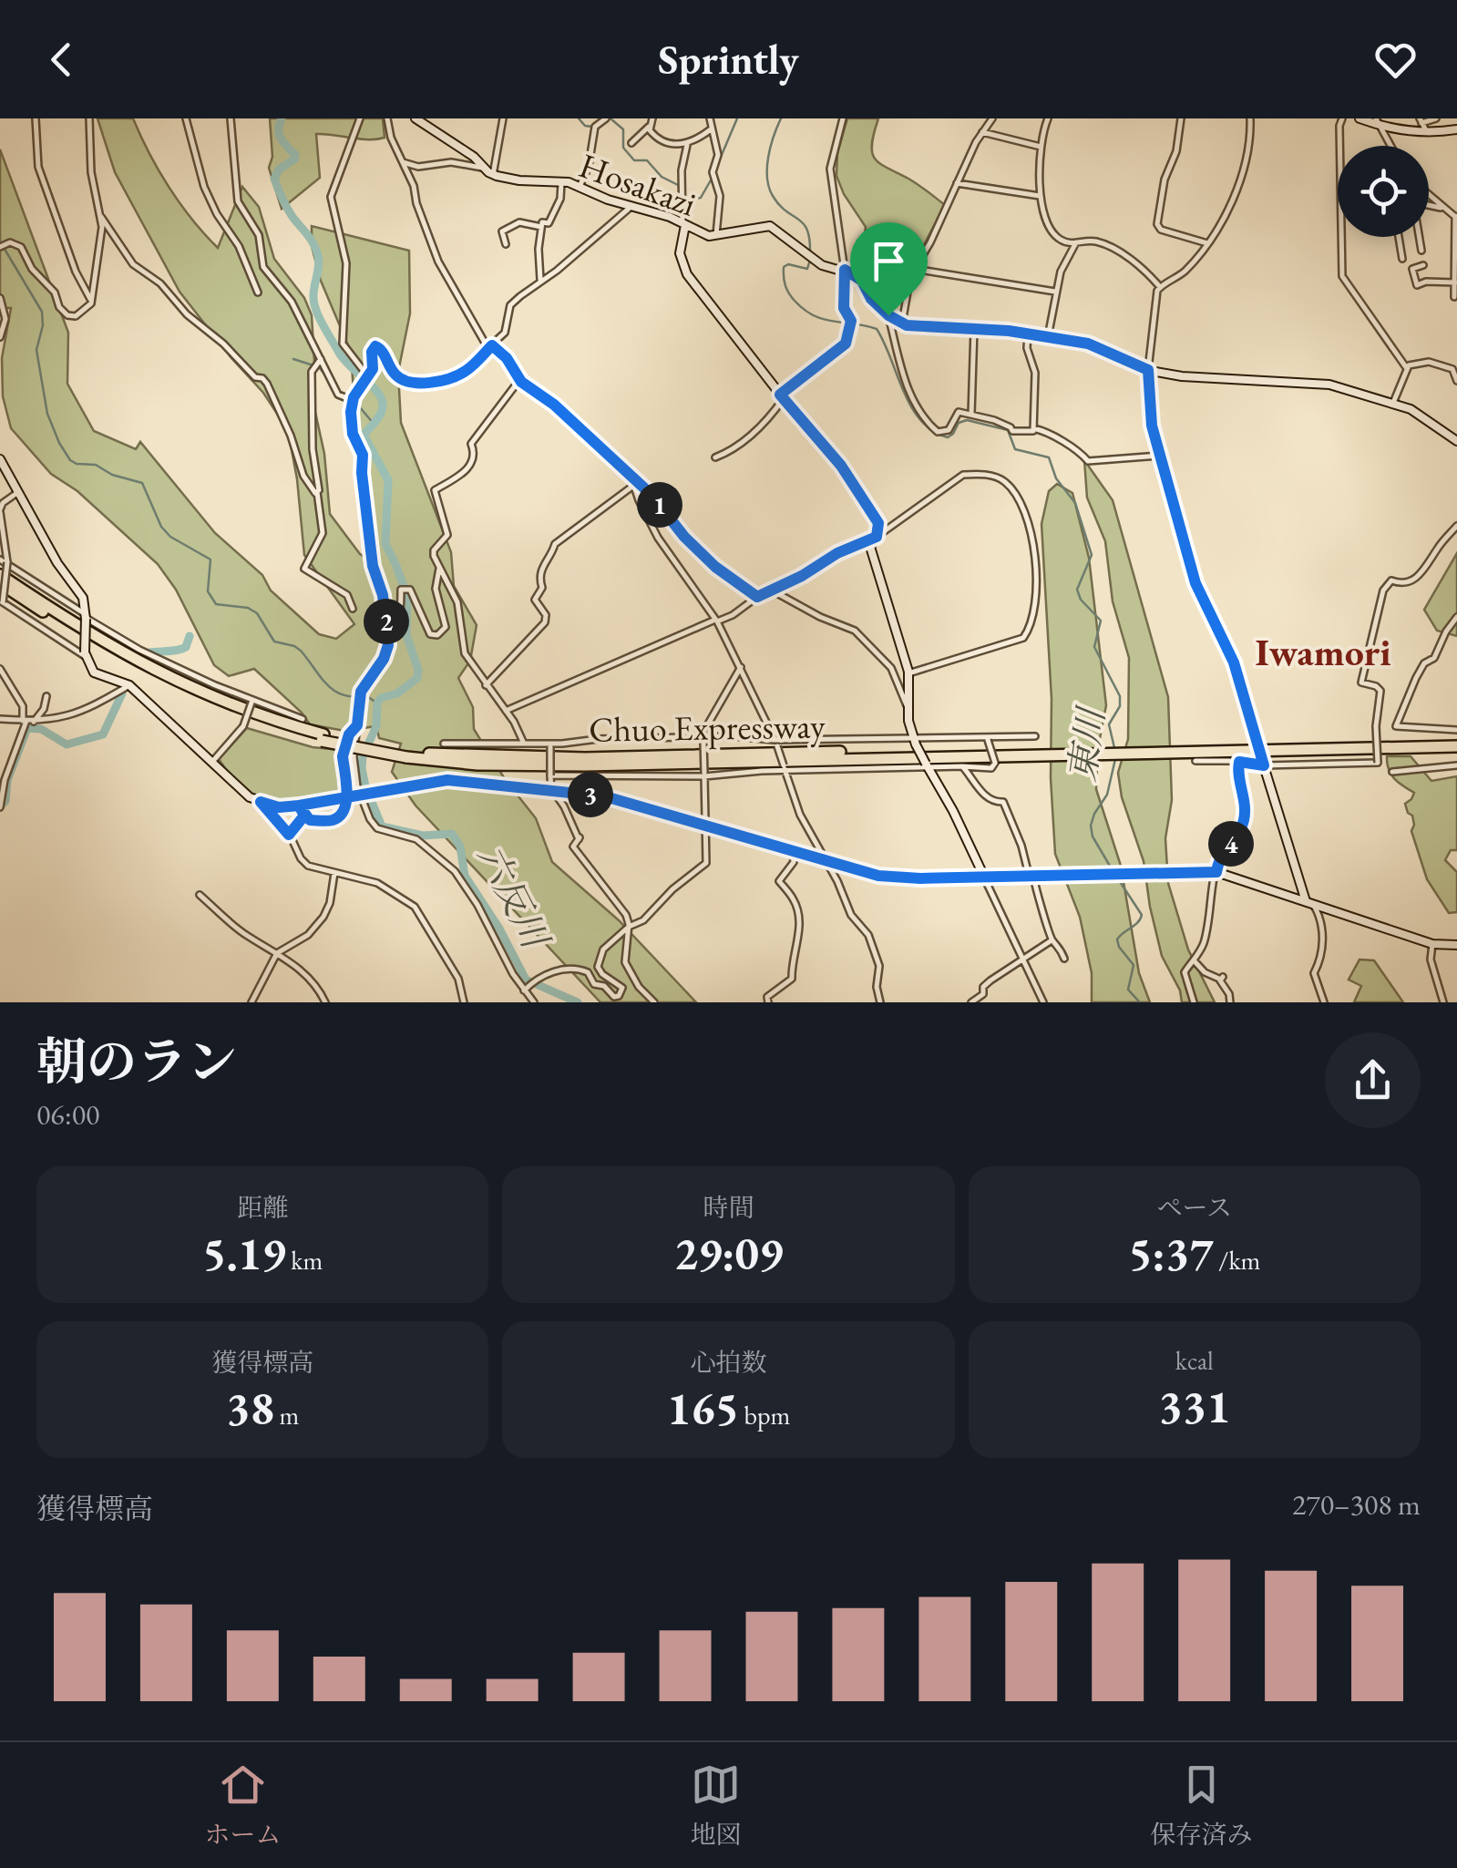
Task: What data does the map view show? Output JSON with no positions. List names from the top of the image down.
{
  "streets": {
    "highway": ["Chuo Expressway"],
    "street": ["Hosakazi"]
  },
  "districts": ["Iwamori"],
  "water": ["東川", "六反川"],
  "page": {
    "header": "Sprintly",
    "pins": [
      "1",
      "2",
      "3",
      "4"
    ],
    "heading": ["朝のラン", "06:00"],
    "stats": [
      ["距離", "5.19 km"],
      ["時間", "29:09"],
      ["ペース", "5:37 /km"],
      ["獲得標高", "38 m"],
      ["心拍数", "165 bpm"],
      ["kcal", "331"]
    ],
    "chart": ["獲得標高", "270–308 m"],
    "tabs": ["ホーム", "地図", "保存済み"]
  }
}
